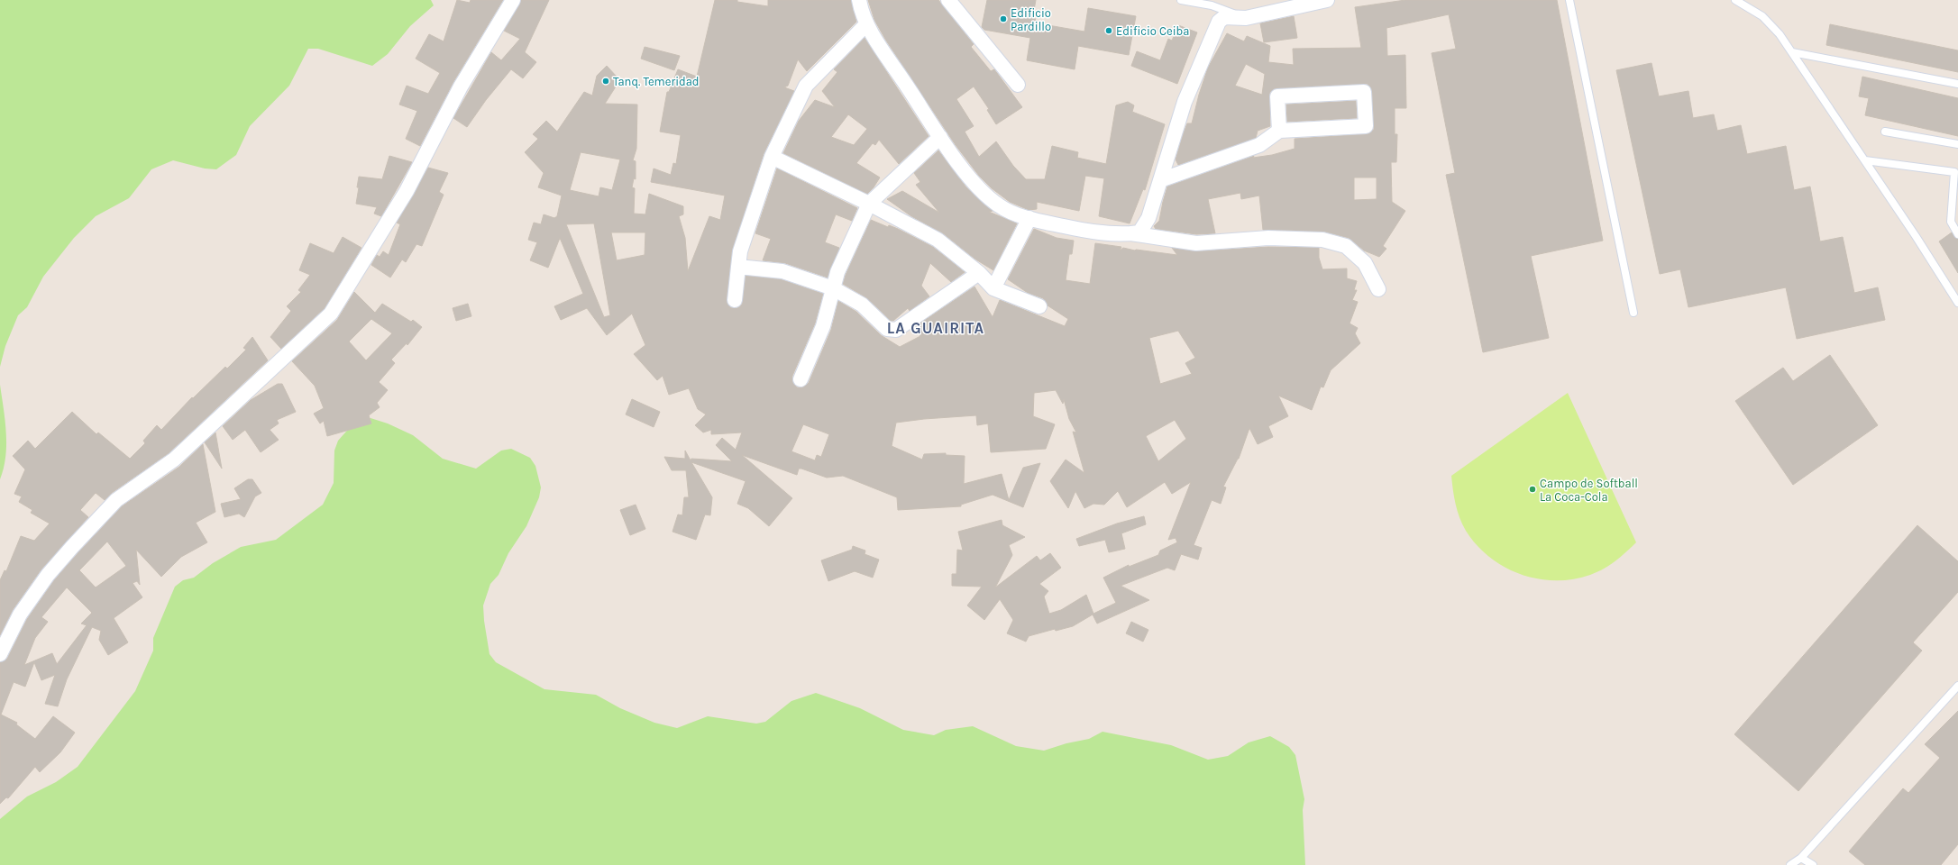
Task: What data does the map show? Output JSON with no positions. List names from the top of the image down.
{
  "districts": ["LA GUAIRITA"],
  "places": [
    "Edificio Pardillo",
    "Edificio Ceiba",
    "Tanq. Temeridad",
    "Campo de Softball La Coca-Cola"
  ]
}
